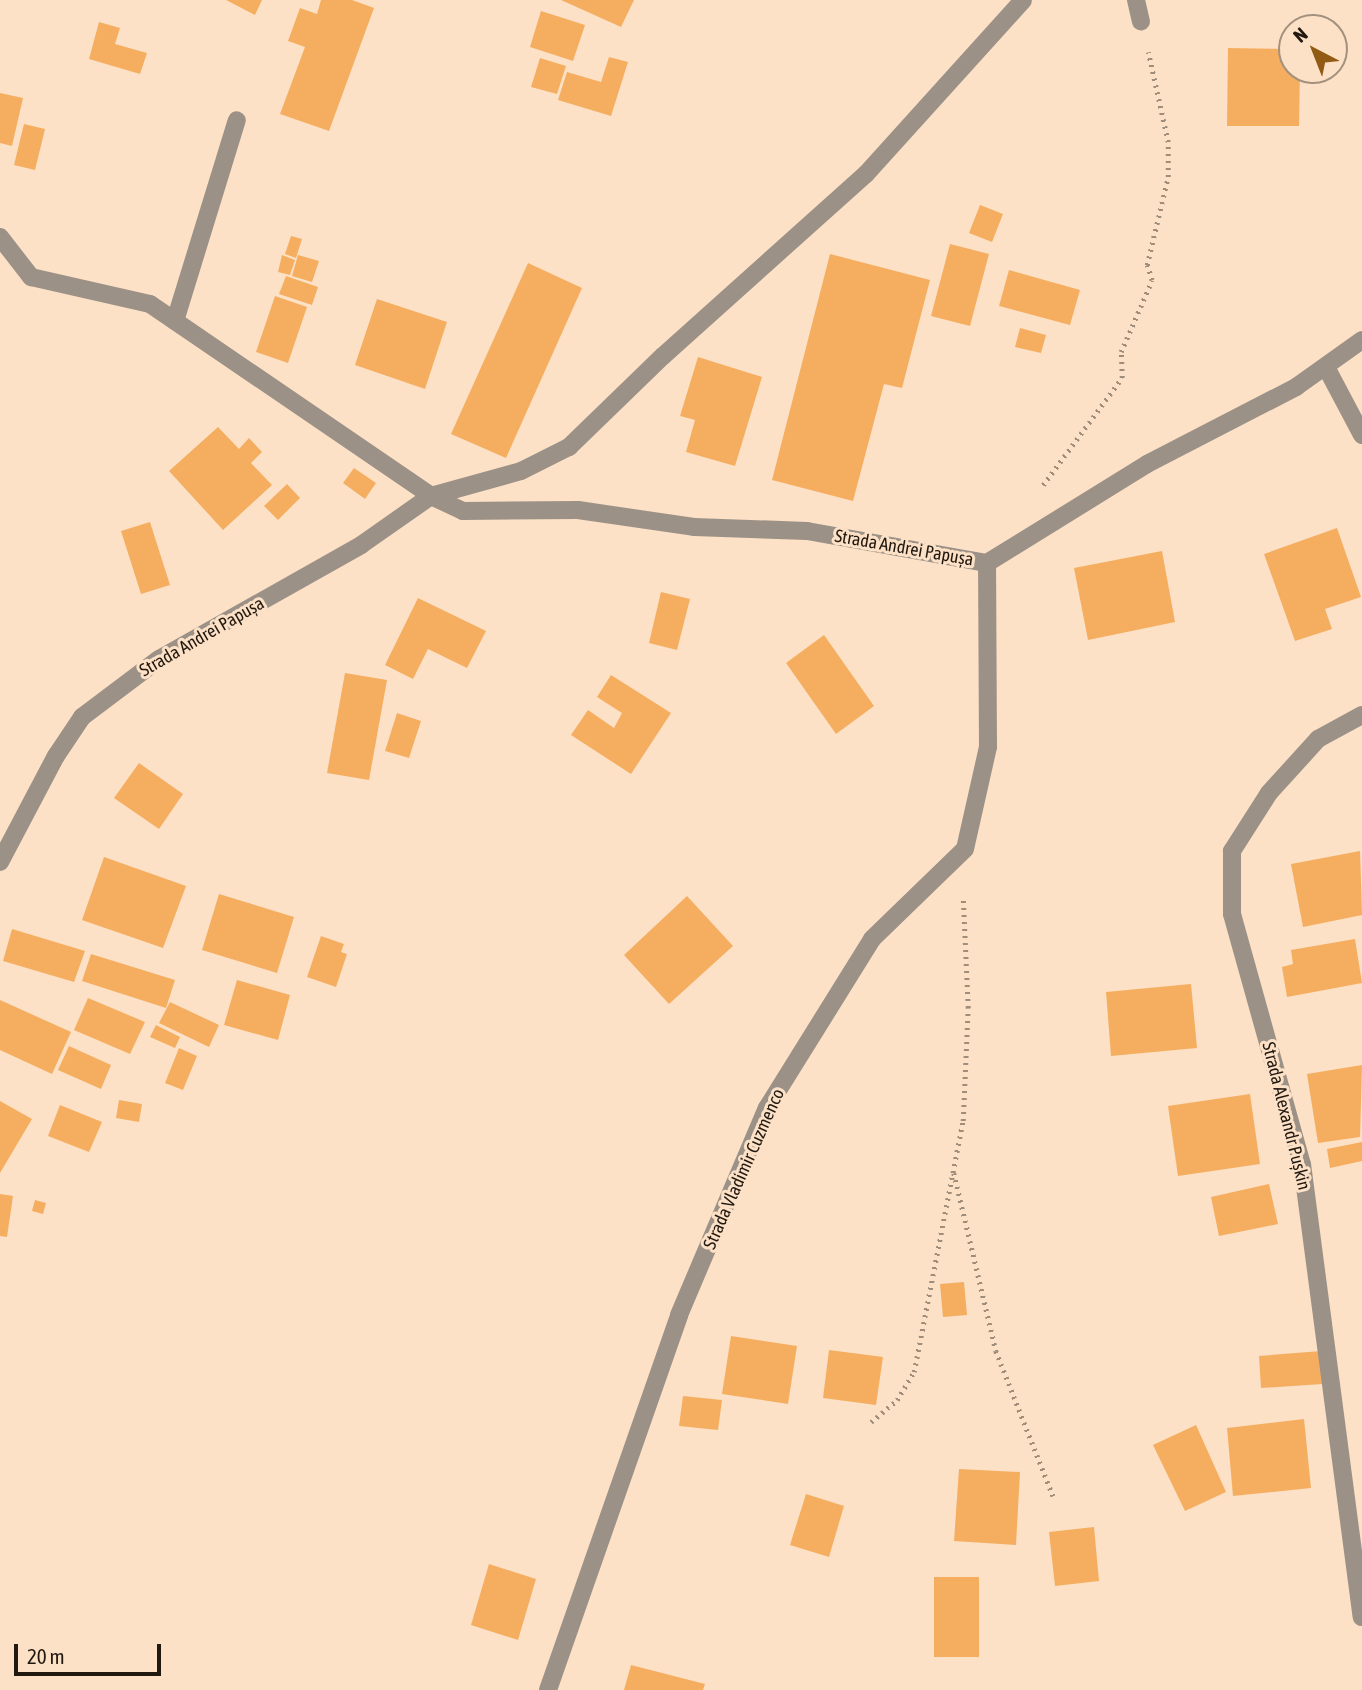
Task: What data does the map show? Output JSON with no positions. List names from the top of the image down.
{
  "streets": {
    "street": ["Strada Andrei Papușa", "Strada Alexandr Pușkin", "Strada Vladimir Cuzmenco"]
  },
  "scale_bar": "20 m",
  "north": "top left"
}
